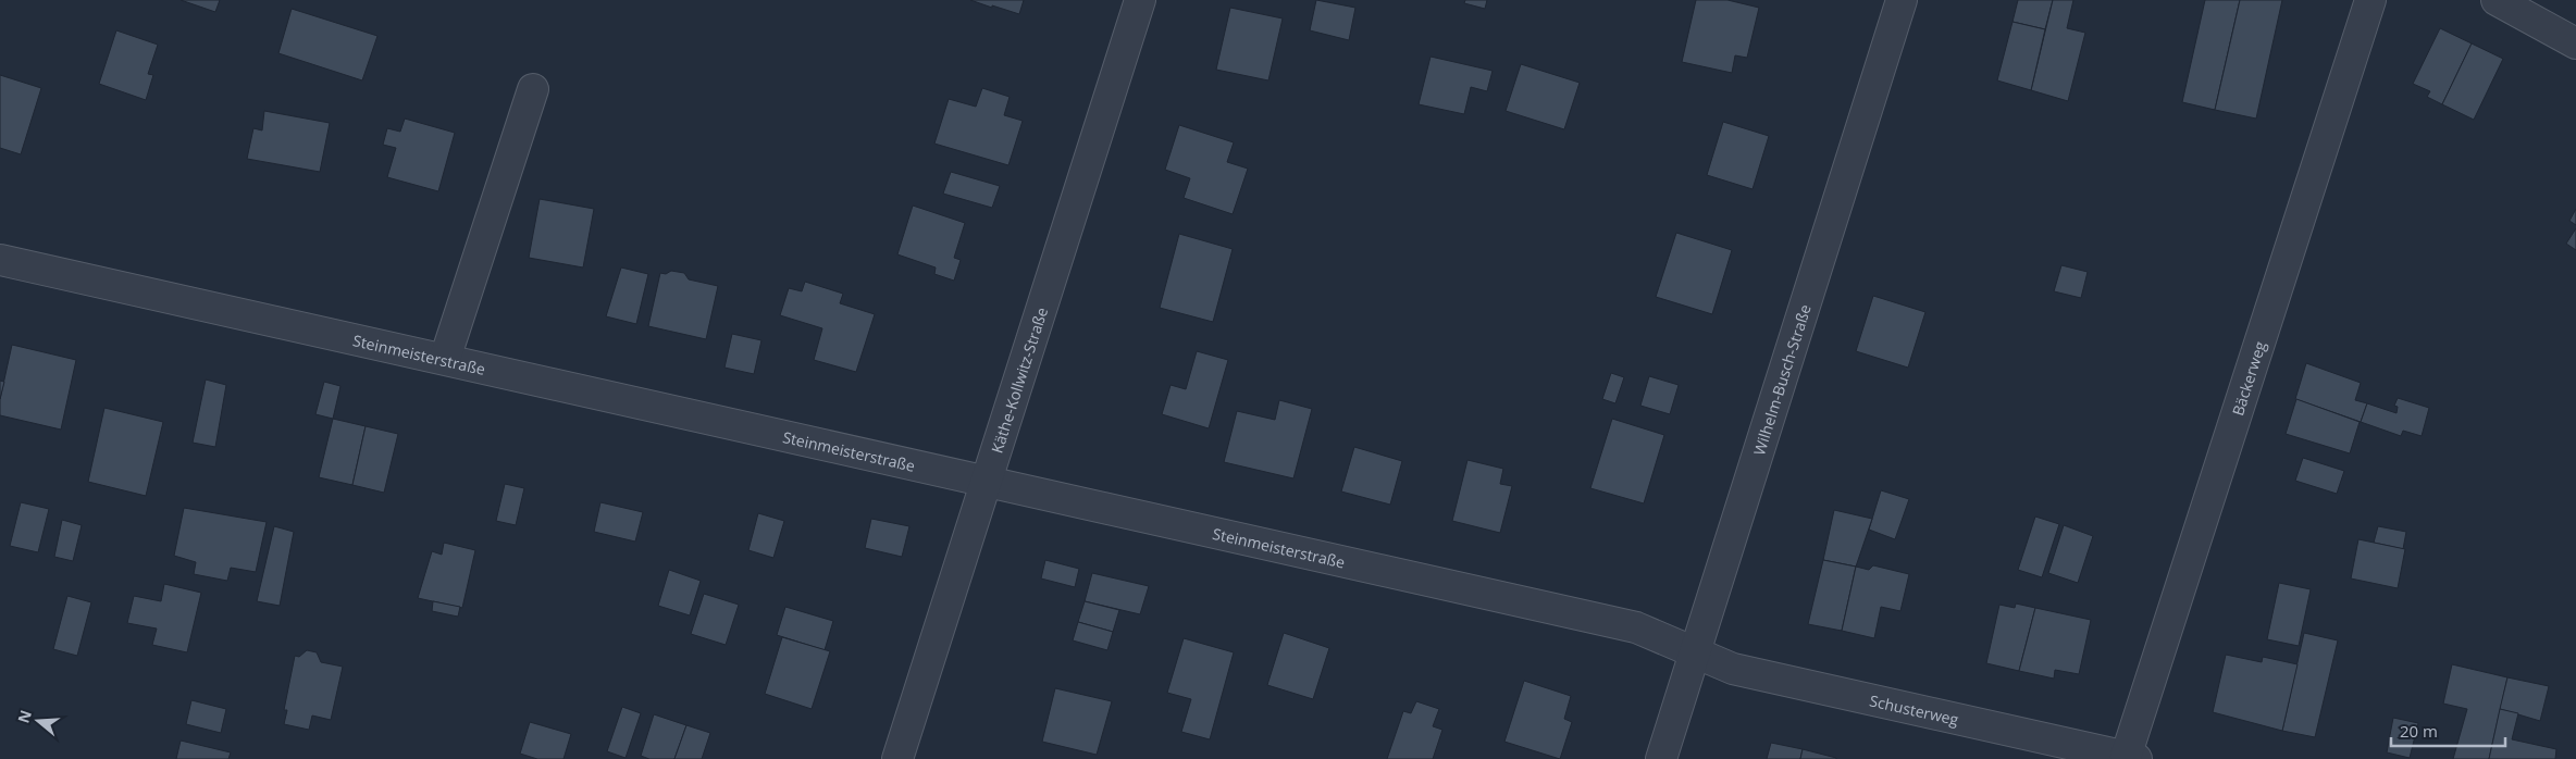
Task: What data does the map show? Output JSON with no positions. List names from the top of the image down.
{
  "streets": {
    "street": [
      "Steinmeisterstraße",
      "Bäckerweg",
      "Käthe-Kollwitz-Straße",
      "Wilhelm-Busch-Straße",
      "Schusterweg"
    ]
  },
  "crossings": [
    ["Steinmeisterstraße", "Käthe-Kollwitz-Straße"],
    ["Steinmeisterstraße", "Wilhelm-Busch-Straße"],
    ["Steinmeisterstraße", "Schusterweg"],
    ["Bäckerweg", "Schusterweg"],
    ["Wilhelm-Busch-Straße", "Schusterweg"]
  ],
  "scale_bar": "20 m",
  "north": "left"
}
